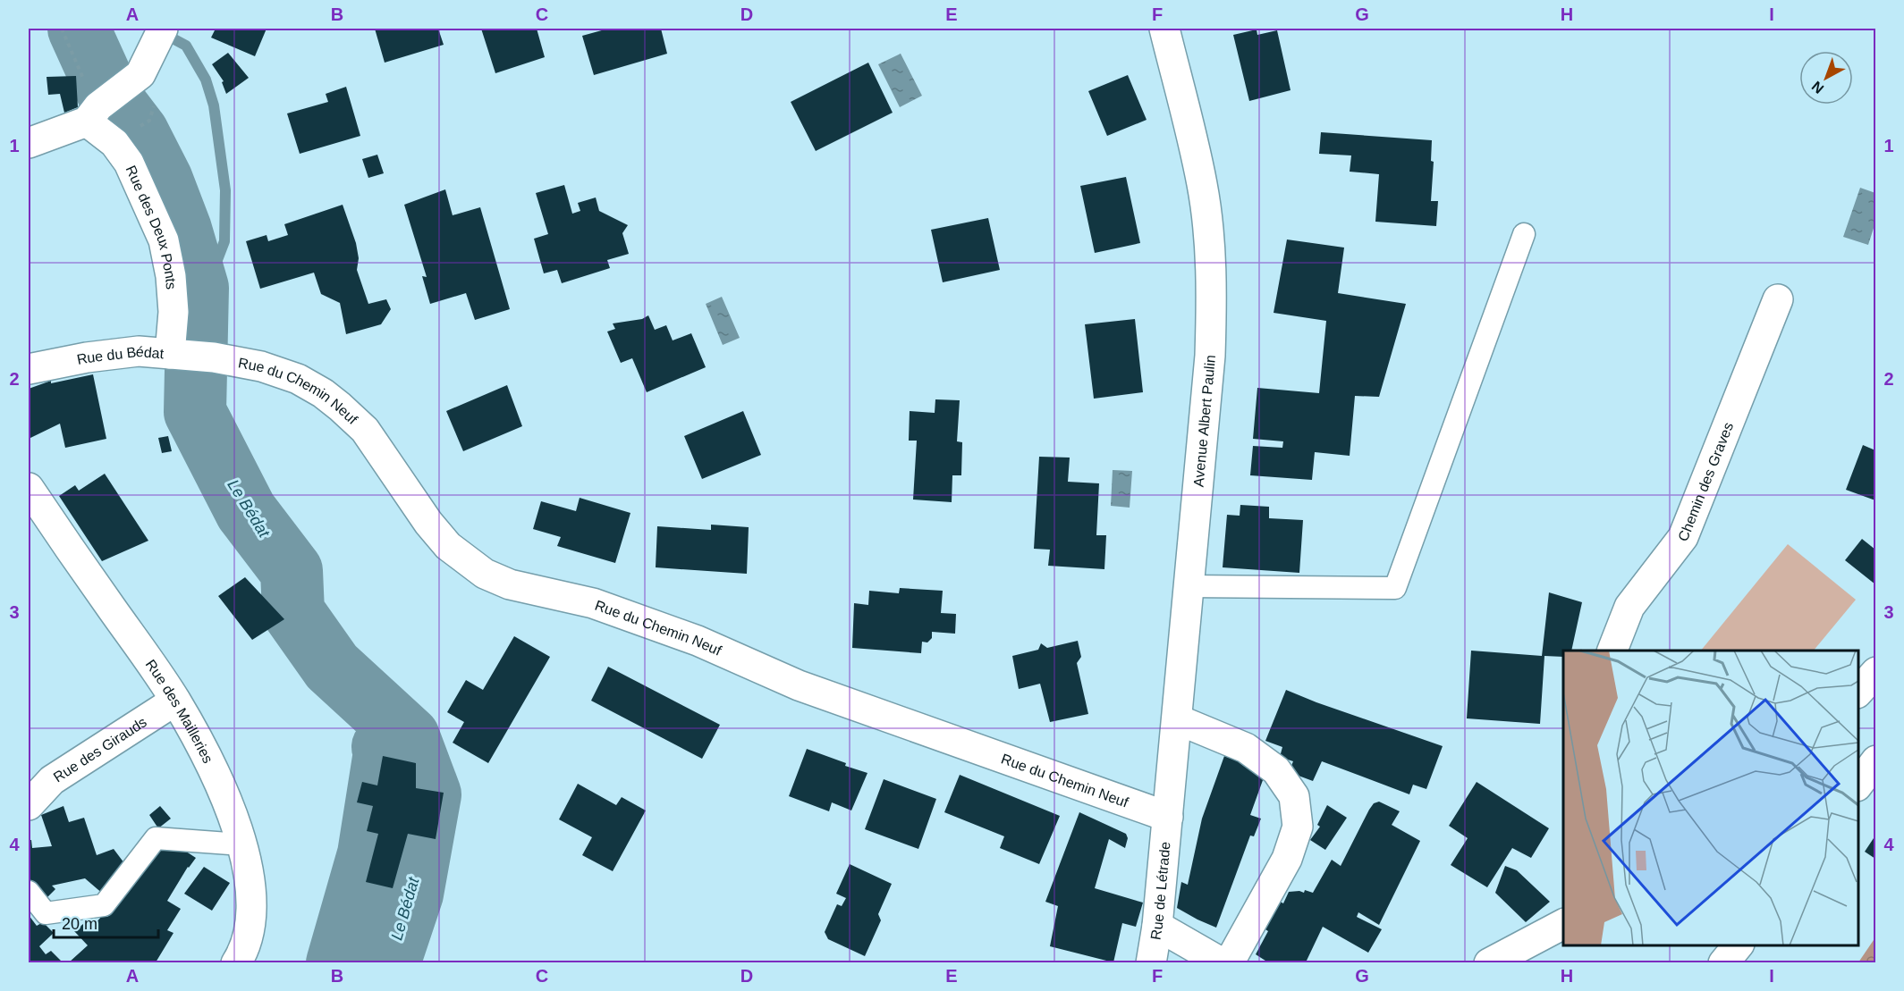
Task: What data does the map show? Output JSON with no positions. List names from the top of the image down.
{
  "streets": {
    "street": [
      "Rue des Deux Ponts",
      "Rue du Bédat",
      "Rue du Chemin Neuf",
      "Avenue Albert Paulin",
      "Chemin des Graves",
      "Rue des Mailleries",
      "Rue des Girauds",
      "Rue de Létrade"
    ]
  },
  "crossings": [
    ["Rue des Deux Ponts", "Rue du Bédat"],
    ["Rue du Bédat", "Rue du Chemin Neuf"],
    ["Rue du Chemin Neuf", "Avenue Albert Paulin"],
    ["Rue du Chemin Neuf", "Rue de Létrade"],
    ["Avenue Albert Paulin", "Rue de Létrade"],
    ["Rue des Mailleries", "Rue des Girauds"]
  ],
  "water": ["Le Bédat"],
  "scale_bar": "20 m",
  "north": "bottom left",
  "grid": {
    "columns": [
      "A",
      "B",
      "C",
      "D",
      "E",
      "F",
      "G",
      "H",
      "I"
    ],
    "rows": [
      "1",
      "2",
      "3",
      "4"
    ]
  }
}
